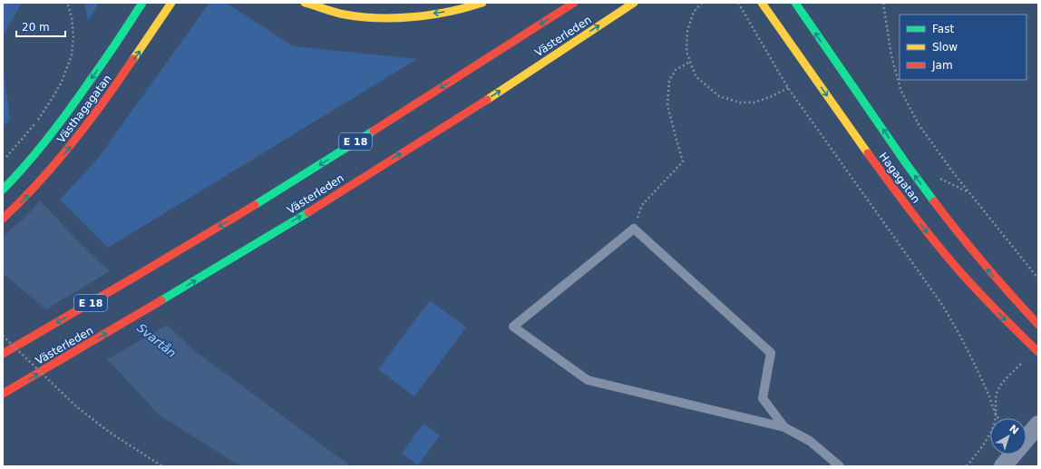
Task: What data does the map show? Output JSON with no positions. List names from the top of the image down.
{
  "streets": {
    "main road": [
      "Västerleden",
      "Västhagagatan",
      "E 18",
      "Hagagatan"
    ]
  },
  "water": ["Svartån"],
  "legend": ["Fast", "Slow", "Jam"],
  "scale_bar": "20 m",
  "north": "top right"
}
